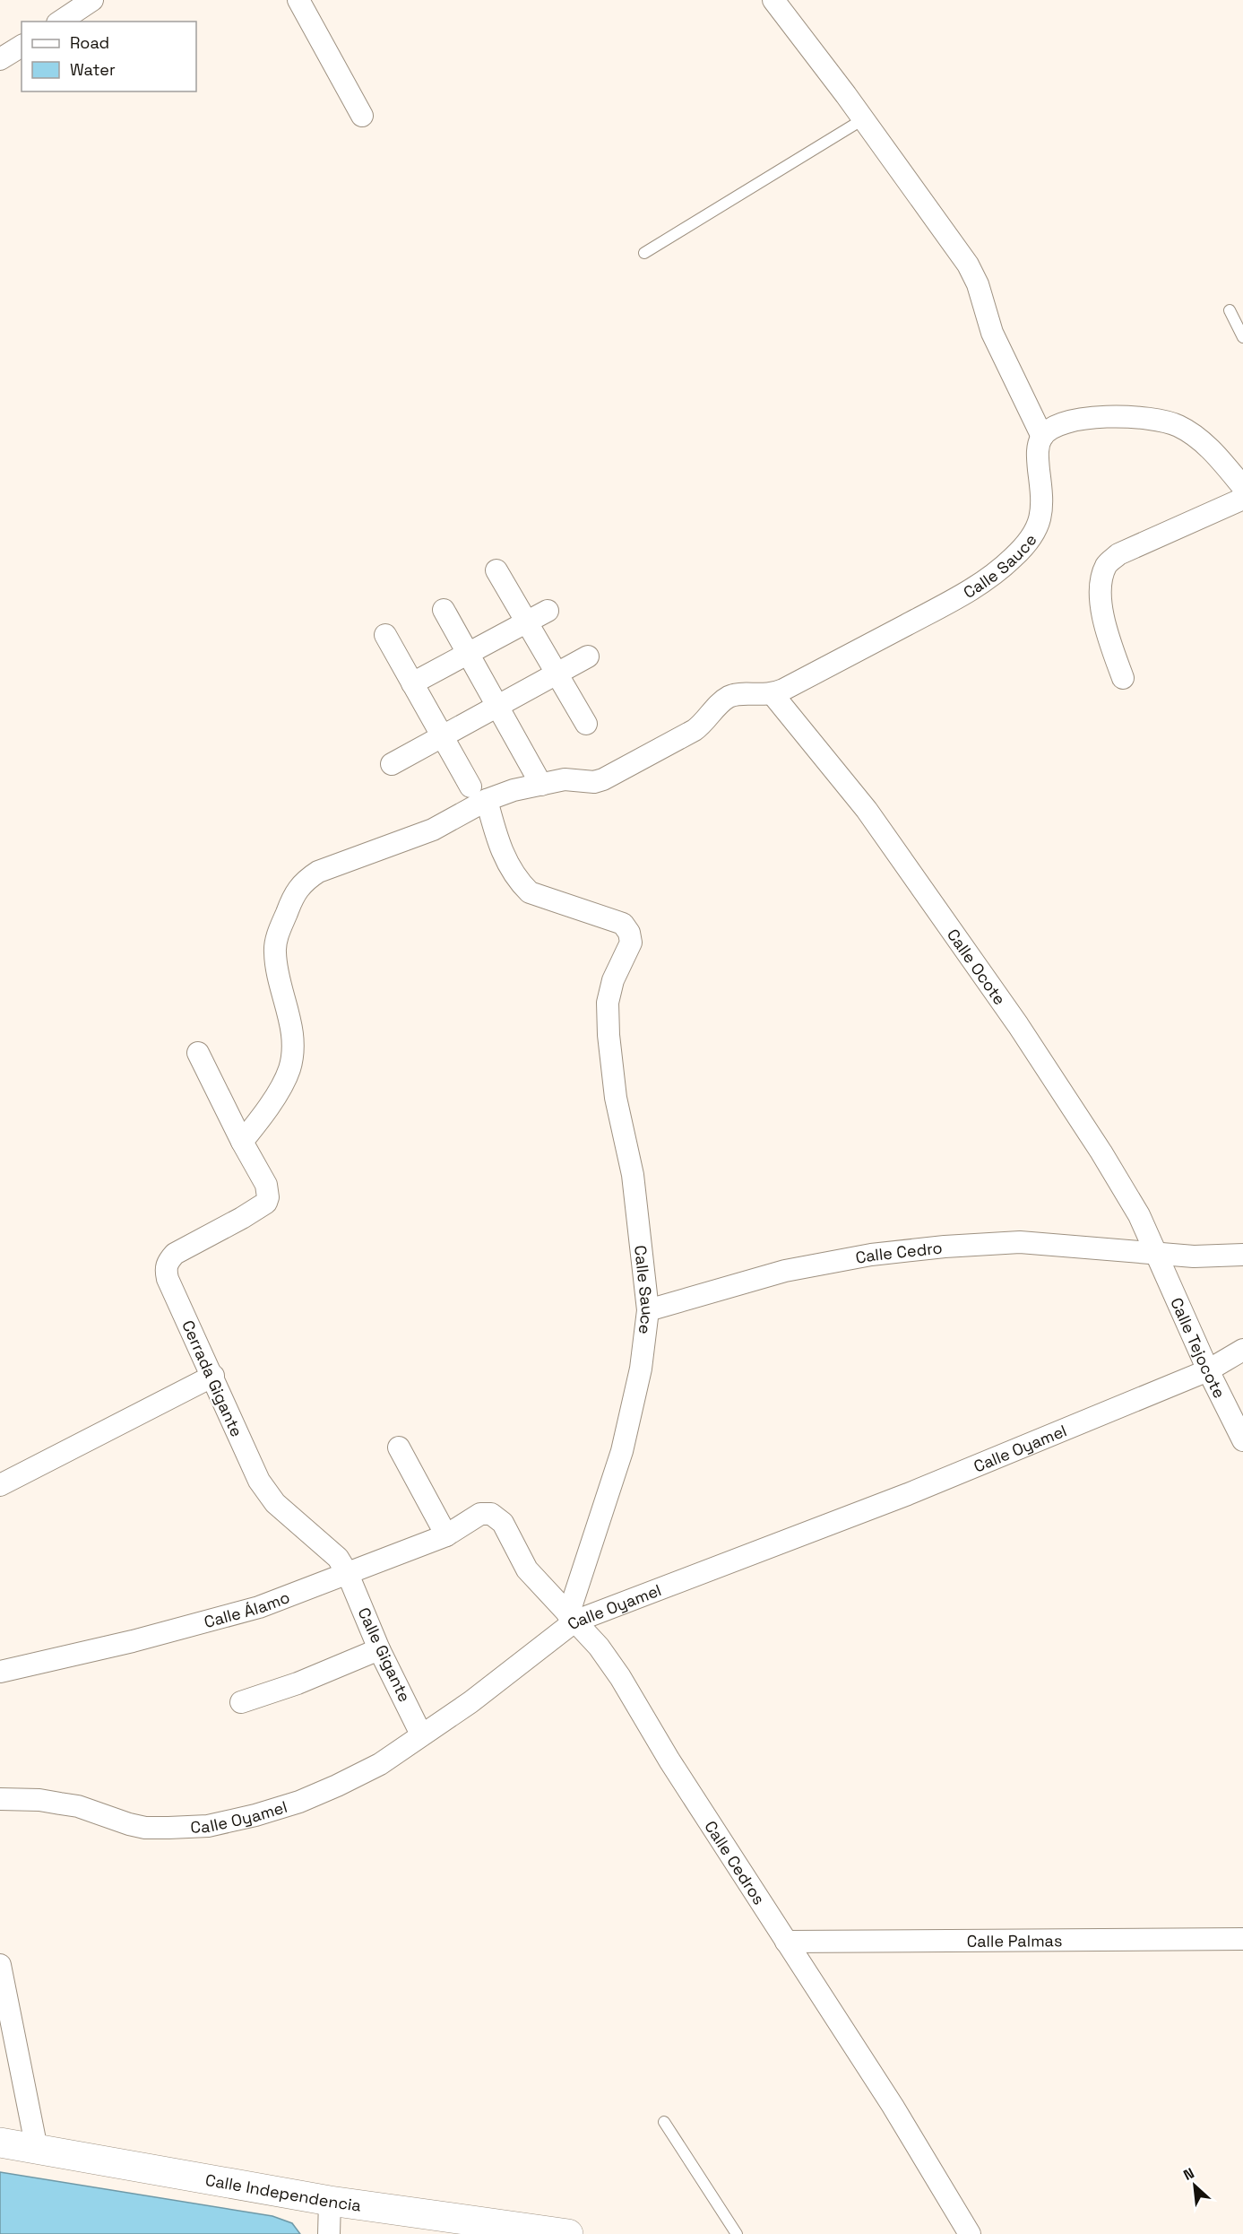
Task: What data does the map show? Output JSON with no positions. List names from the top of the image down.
{
  "streets": {
    "main road": ["Calle Independencia"],
    "street": [
      "Calle Sauce",
      "Calle Ocote",
      "Calle Cedro",
      "Calle Tejocote",
      "Cerrada Gigante",
      "Calle Oyamel",
      "Calle Álamo",
      "Calle Gigante",
      "Calle Cedros",
      "Calle Palmas"
    ]
  },
  "crossings": [
    ["Calle Sauce", "Calle Ocote"],
    ["Calle Sauce", "Calle Cedro"],
    ["Calle Sauce", "Cerrada Gigante"],
    ["Calle Sauce", "Calle Oyamel"],
    ["Calle Sauce", "Calle Cedros"],
    ["Calle Ocote", "Calle Cedro"],
    ["Calle Ocote", "Calle Tejocote"],
    ["Calle Cedro", "Calle Tejocote"],
    ["Calle Tejocote", "Calle Oyamel"],
    ["Cerrada Gigante", "Calle Álamo"],
    ["Cerrada Gigante", "Calle Gigante"],
    ["Calle Oyamel", "Calle Gigante"],
    ["Calle Oyamel", "Calle Cedros"],
    ["Calle Álamo", "Calle Gigante"],
    ["Calle Álamo", "Calle Cedros"],
    ["Calle Cedros", "Calle Palmas"]
  ],
  "legend": ["Road", "Water"],
  "north": "top left"
}
